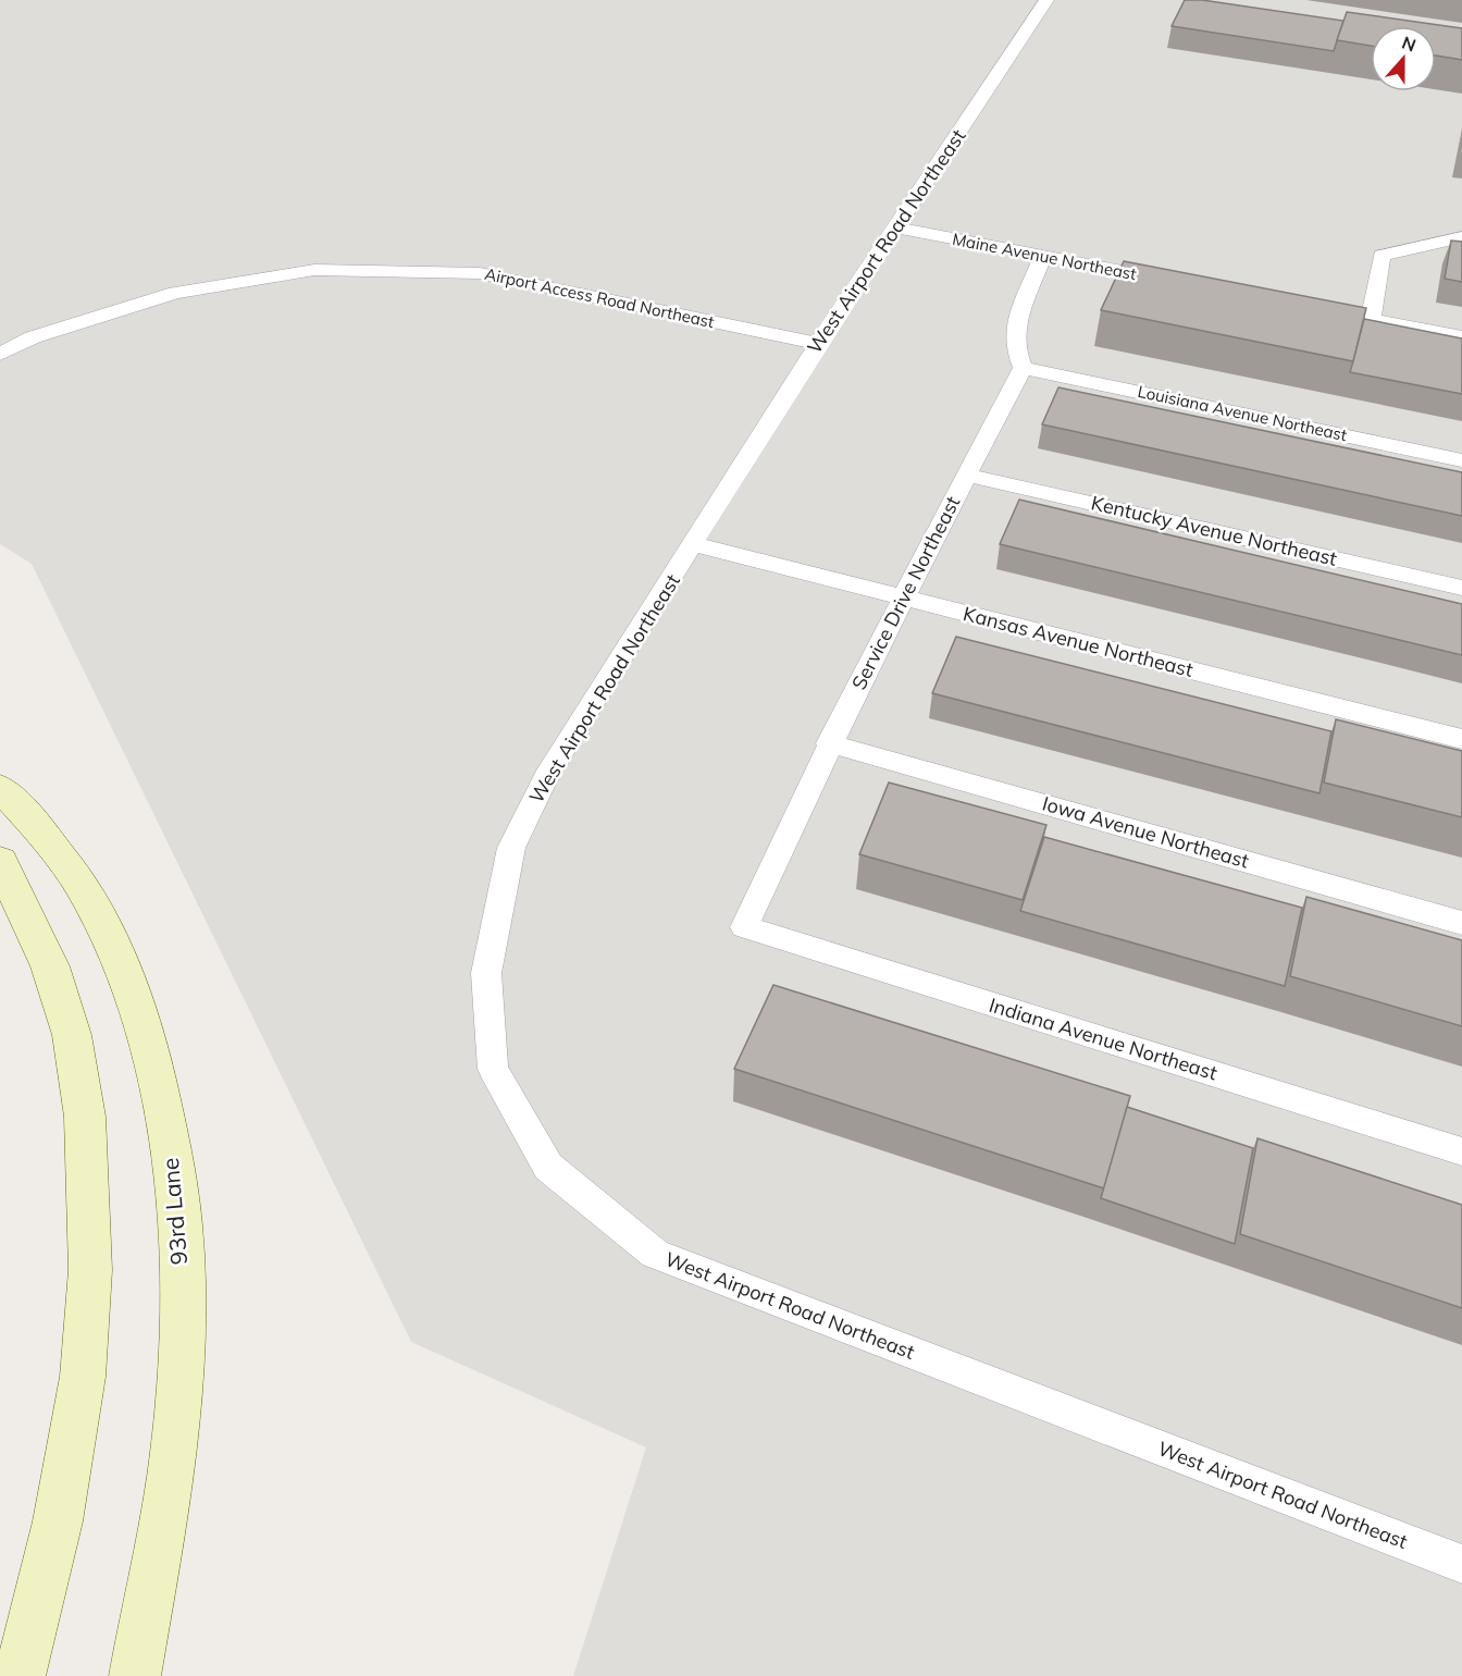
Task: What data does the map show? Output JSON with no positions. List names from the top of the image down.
{
  "streets": {
    "street": ["93rd Lane"],
    "lane": [
      "West Airport Road Northeast",
      "Maine Avenue Northeast",
      "Airport Access Road Northeast",
      "Louisiana Avenue Northeast",
      "Kentucky Avenue Northeast",
      "Service Drive Northeast",
      "Kansas Avenue Northeast",
      "Iowa Avenue Northeast",
      "Indiana Avenue Northeast"
    ]
  },
  "crossings": [
    ["West Airport Road Northeast", "Maine Avenue Northeast"],
    ["West Airport Road Northeast", "Airport Access Road Northeast"],
    ["West Airport Road Northeast", "Kansas Avenue Northeast"],
    ["Louisiana Avenue Northeast", "Service Drive Northeast"],
    ["Kentucky Avenue Northeast", "Service Drive Northeast"],
    ["Service Drive Northeast", "Kansas Avenue Northeast"],
    ["Service Drive Northeast", "Iowa Avenue Northeast"],
    ["Service Drive Northeast", "Indiana Avenue Northeast"]
  ],
  "north": "top"
}
